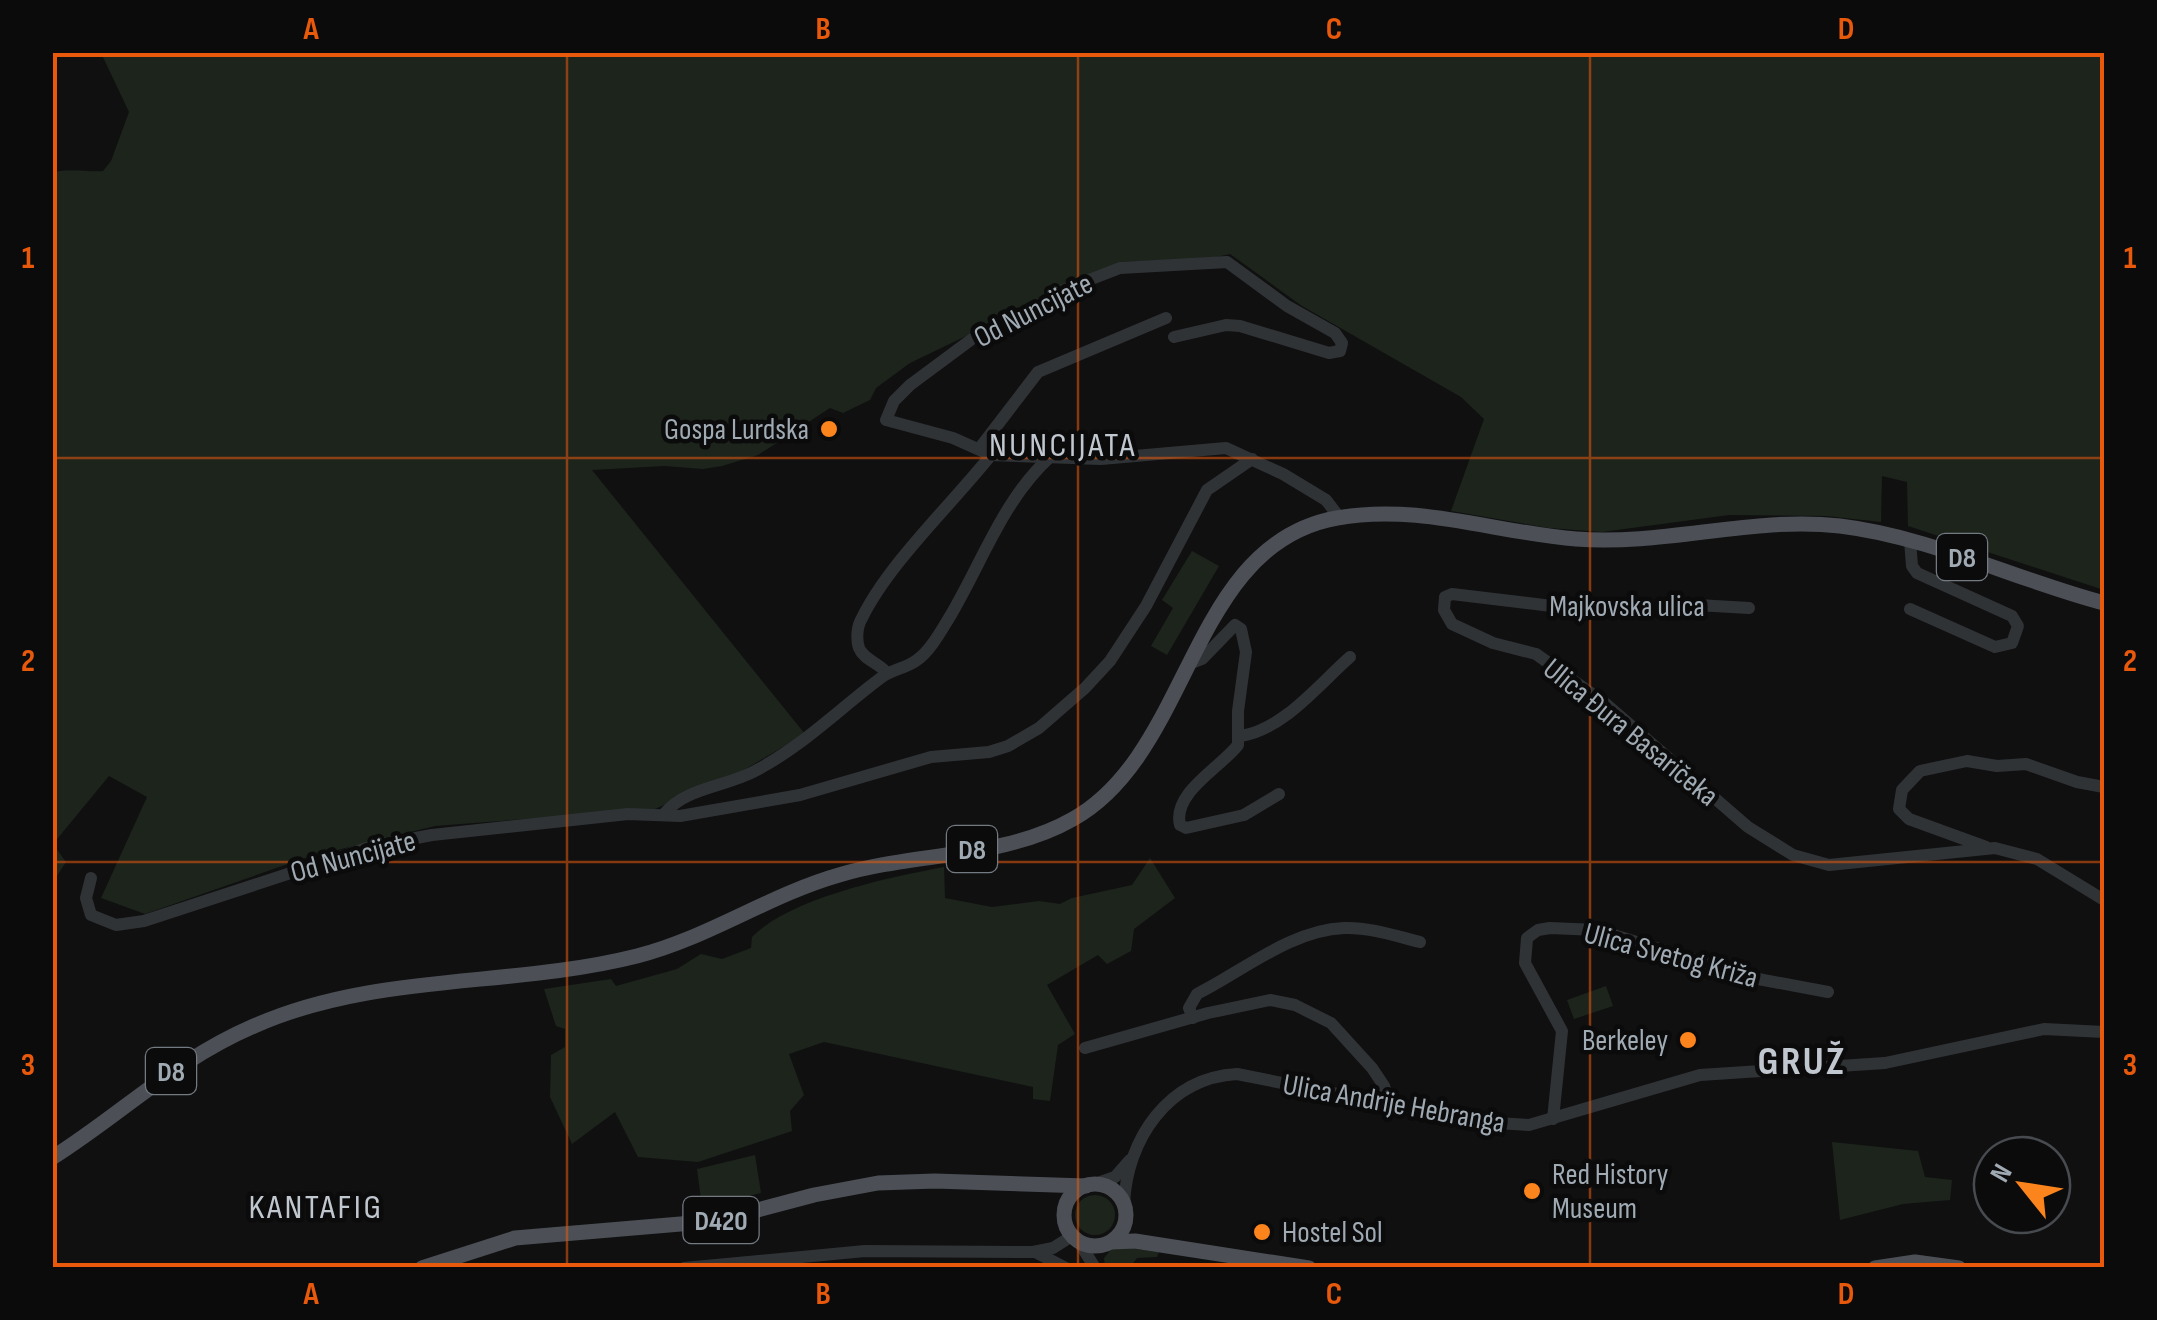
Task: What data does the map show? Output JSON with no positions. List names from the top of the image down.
{
  "streets": {
    "main road": ["D8", "D420"],
    "street": [
      "Od Nuncijate",
      "Majkovska ulica",
      "Ulica Đura Basaričeka",
      "Ulica Svetog Križa",
      "Ulica Andrije Hebranga"
    ]
  },
  "crossings": [
    ["Od Nuncijate", "D8"],
    ["Majkovska ulica", "Ulica Đura Basaričeka"],
    ["Ulica Svetog Križa", "Ulica Andrije Hebranga"],
    ["Ulica Andrije Hebranga", "D420"]
  ],
  "districts": ["NUNCIJATA", "GRUŽ", "KANTAFIG"],
  "places": [
    "Gospa Lurdska",
    "Berkeley",
    "Red History Museum",
    "Hostel Sol"
  ],
  "north": "top left",
  "grid": {
    "columns": [
      "A",
      "B",
      "C",
      "D"
    ],
    "rows": ["1", "2", "3"]
  }
}
